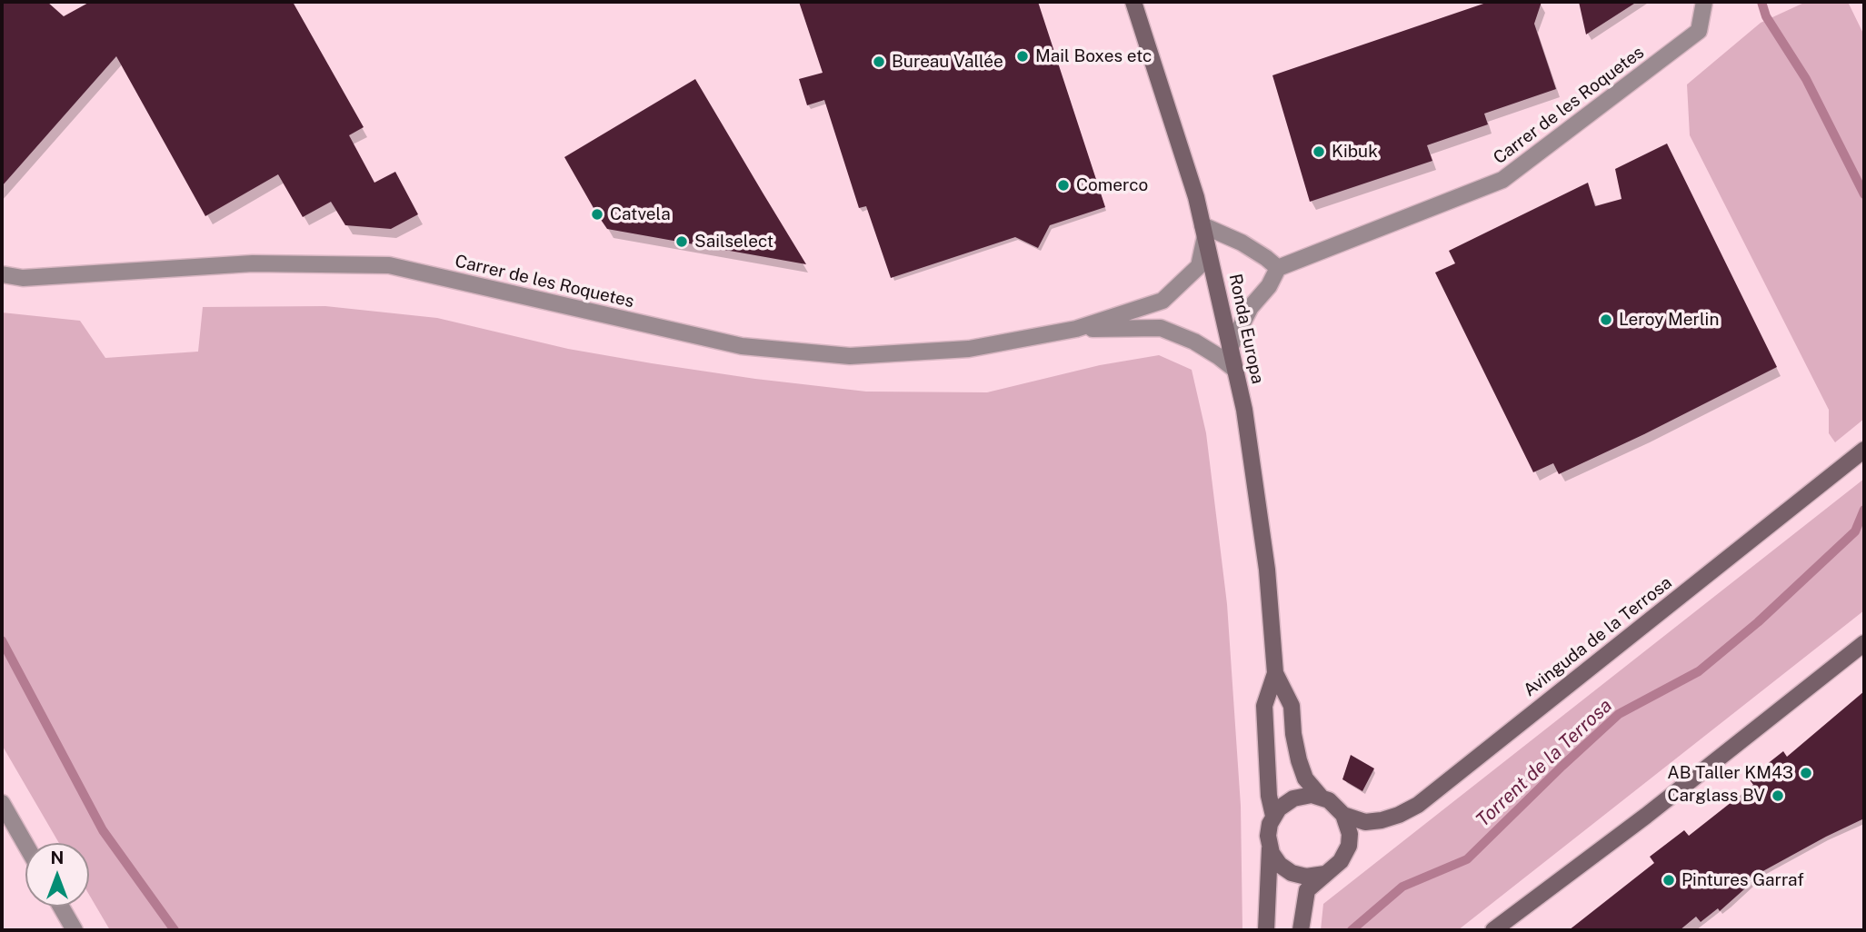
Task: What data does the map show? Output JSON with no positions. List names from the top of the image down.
{
  "streets": {
    "street": ["Carrer de les Roquetes", "Ronda Europa", "Avinguda de la Terrosa"]
  },
  "crossings": [
    ["Ronda Europa", "Avinguda de la Terrosa"]
  ],
  "water": ["Torrent de la Terrosa"],
  "places": [
    "Mail Boxes etc",
    "Bureau Vallée",
    "Kibuk",
    "Comerco",
    "Catvela",
    "Sailselect",
    "Leroy Merlin",
    "AB Taller KM43",
    "Carglass BV",
    "Pintures Garraf"
  ],
  "north": "top"
}
